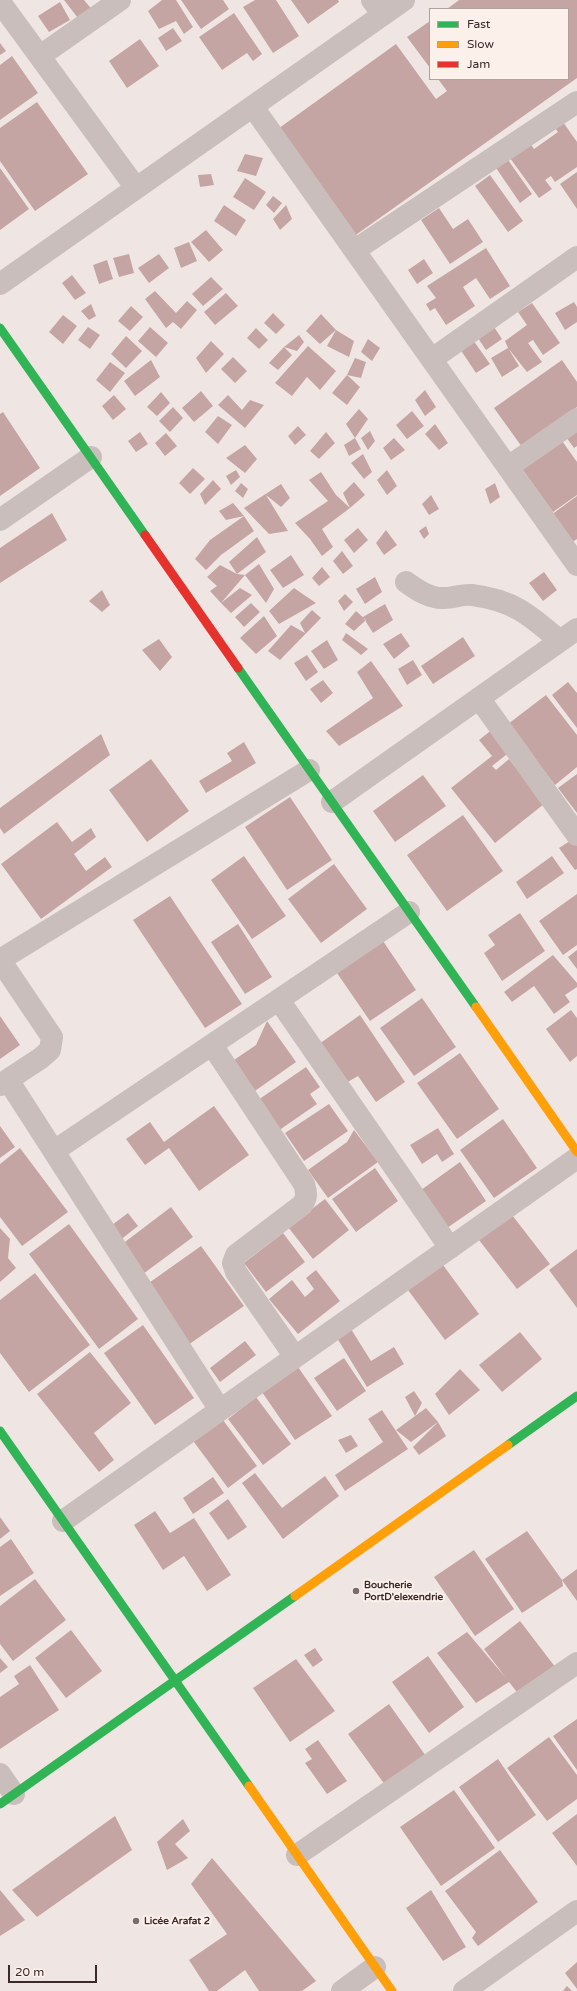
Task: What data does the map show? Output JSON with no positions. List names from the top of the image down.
{
  "places": ["Boucherie PortD'elexendrie", "Licée Arafat 2"],
  "legend": ["Fast", "Slow", "Jam"],
  "scale_bar": "20 m"
}
